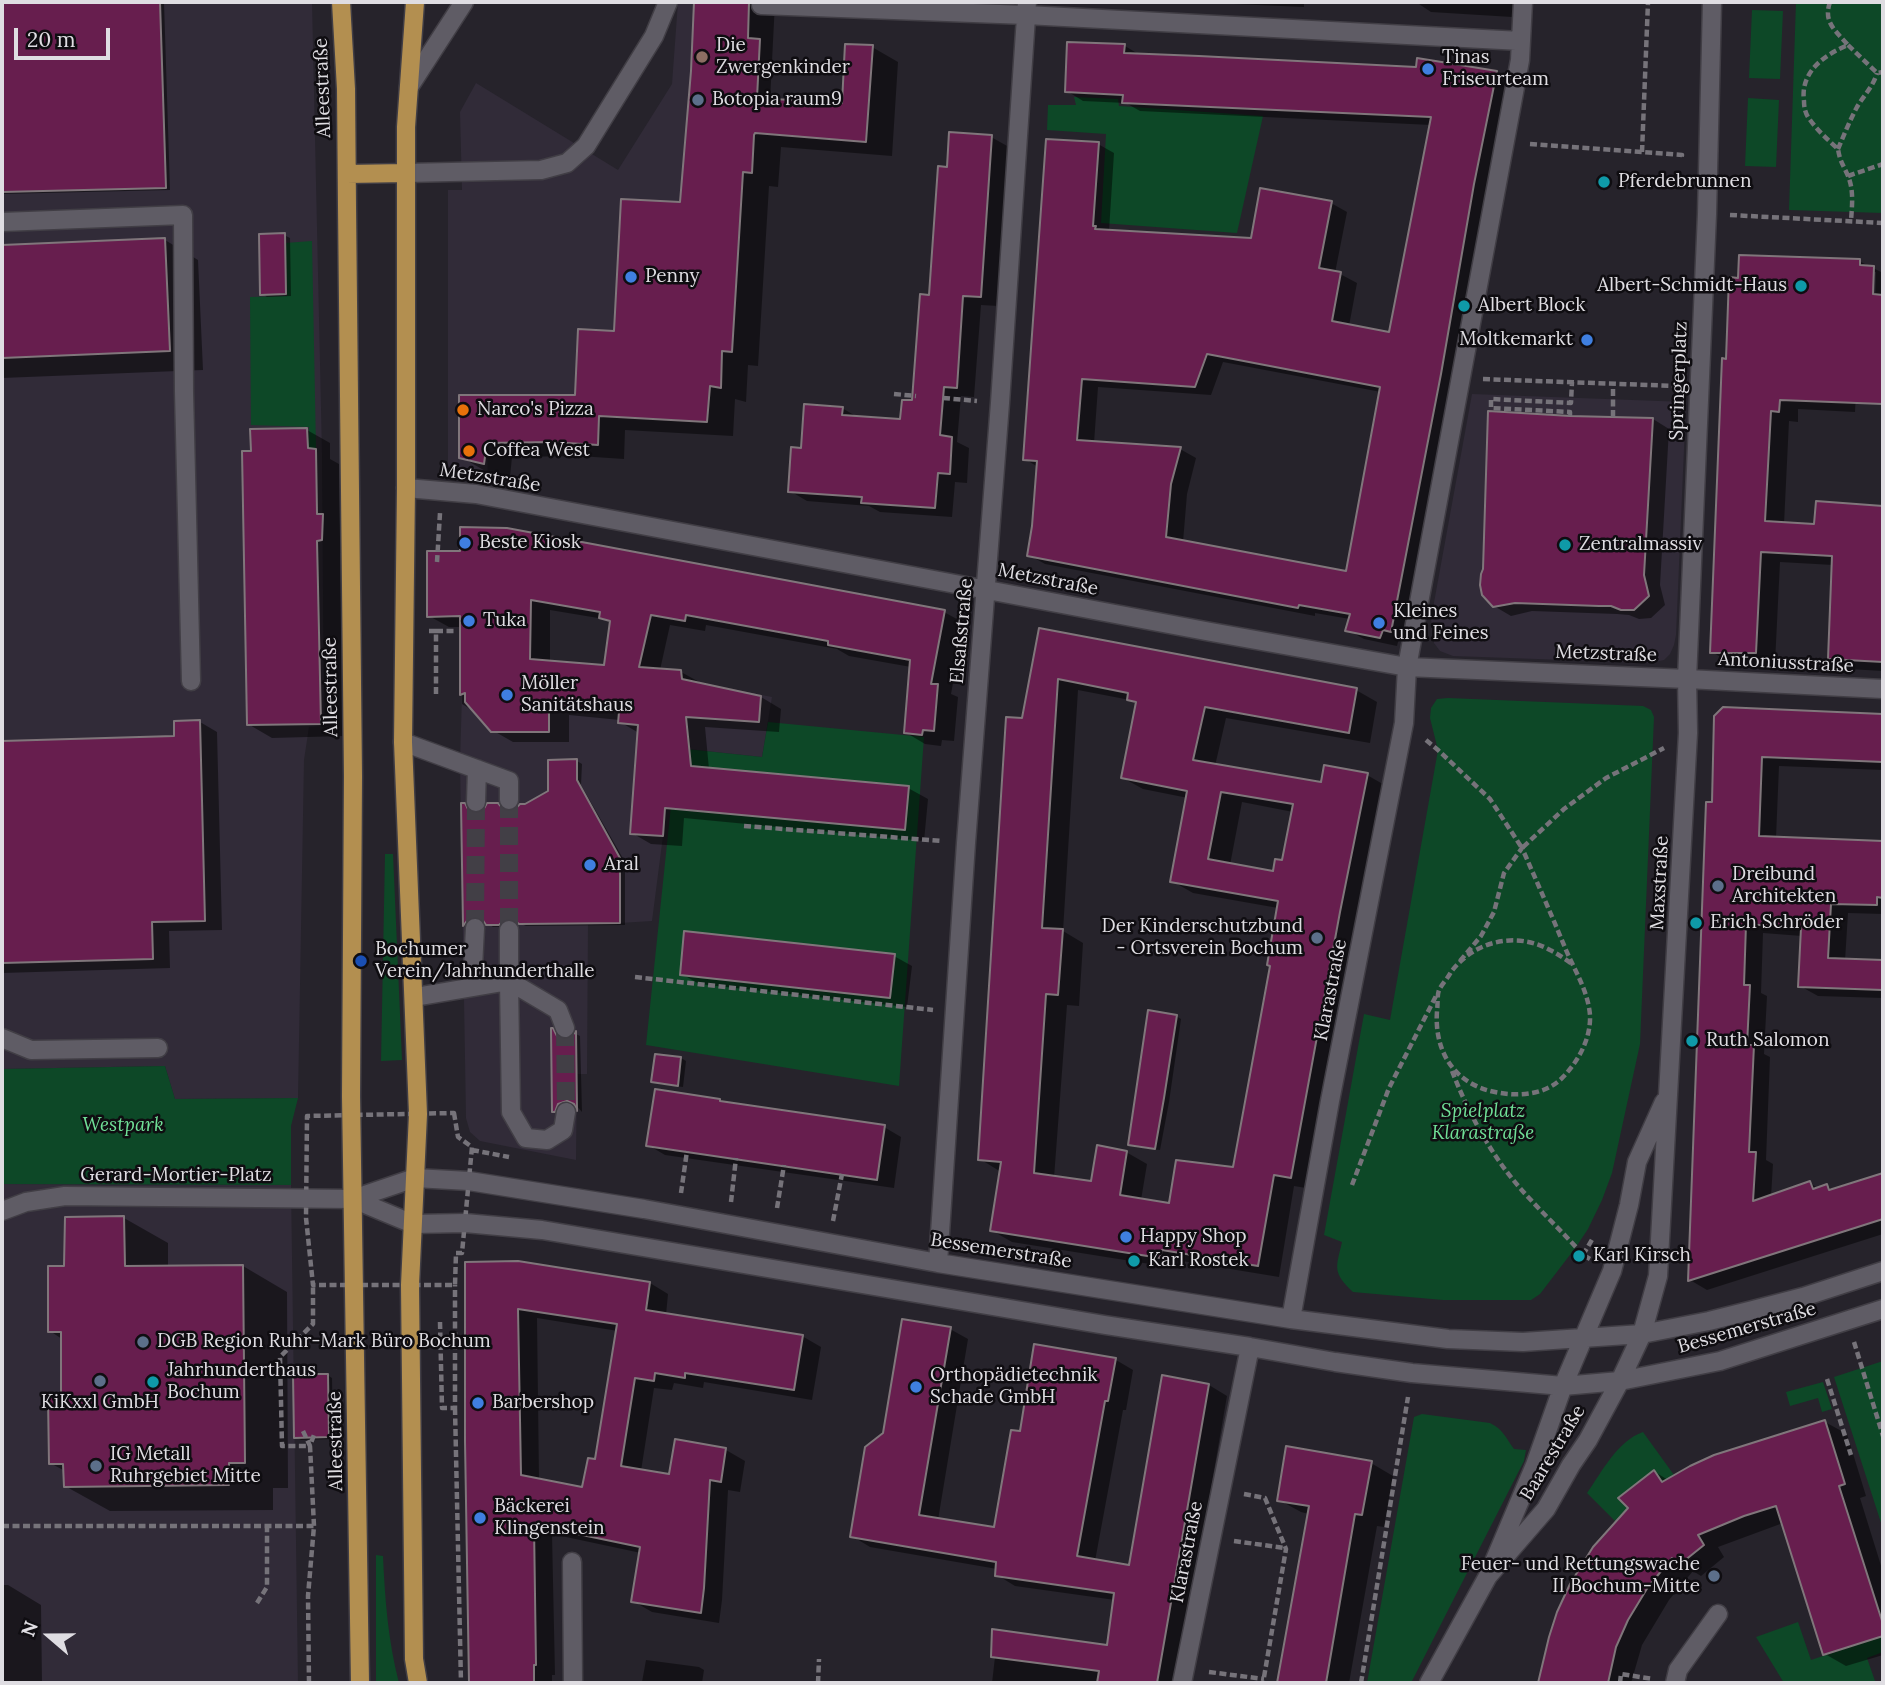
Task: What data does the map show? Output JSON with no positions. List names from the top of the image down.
{
  "streets": {
    "main road": ["Alleestraße"],
    "street": [
      "Springerplatz",
      "Metzstraße",
      "Elsaßstraße",
      "Antoniusstraße",
      "Maxstraße",
      "Klarastraße",
      "Gerard-Mortier-Platz",
      "Bessemerstraße",
      "Baarestraße"
    ]
  },
  "crossings": [
    ["Alleestraße", "Gerard-Mortier-Platz"],
    ["Springerplatz", "Metzstraße"],
    ["Springerplatz", "Antoniusstraße"],
    ["Springerplatz", "Maxstraße"],
    ["Metzstraße", "Elsaßstraße"],
    ["Metzstraße", "Antoniusstraße"],
    ["Metzstraße", "Maxstraße"],
    ["Metzstraße", "Klarastraße"],
    ["Elsaßstraße", "Bessemerstraße"],
    ["Antoniusstraße", "Maxstraße"],
    ["Maxstraße", "Bessemerstraße"],
    ["Klarastraße", "Bessemerstraße"],
    ["Bessemerstraße", "Baarestraße"]
  ],
  "parks": ["Spielplatz Klarastraße", "Westpark"],
  "places": [
    "Die Zwergenkinder",
    "Tinas Friseurteam",
    "Botopia raum9",
    "Pferdebrunnen",
    "Penny",
    "Albert-Schmidt-Haus",
    "Albert Block",
    "Moltkemarkt",
    "Narco's Pizza",
    "Coffea West",
    "Beste Kiosk",
    "Zentralmassiv",
    "Tuka",
    "Kleines und Feines",
    "Möller Sanitätshaus",
    "Aral",
    "Dreibund Architekten",
    "Erich Schröder",
    "Der Kinderschutzbund - Ortsverein Bochum",
    "Bochumer Verein/Jahrhunderthalle",
    "Ruth Salomon",
    "Happy Shop",
    "Karl Kirsch",
    "Karl Rostek",
    "DGB Region Ruhr-Mark Büro Bochum",
    "KiKxxl GmbH",
    "Jahrhunderthaus Bochum",
    "Orthopädietechnik Schade GmbH",
    "Barbershop",
    "IG Metall Ruhrgebiet Mitte",
    "Bäckerei Klingenstein",
    "Feuer- und Rettungswache II Bochum-Mitte"
  ],
  "scale_bar": "20 m",
  "north": "left"
}
